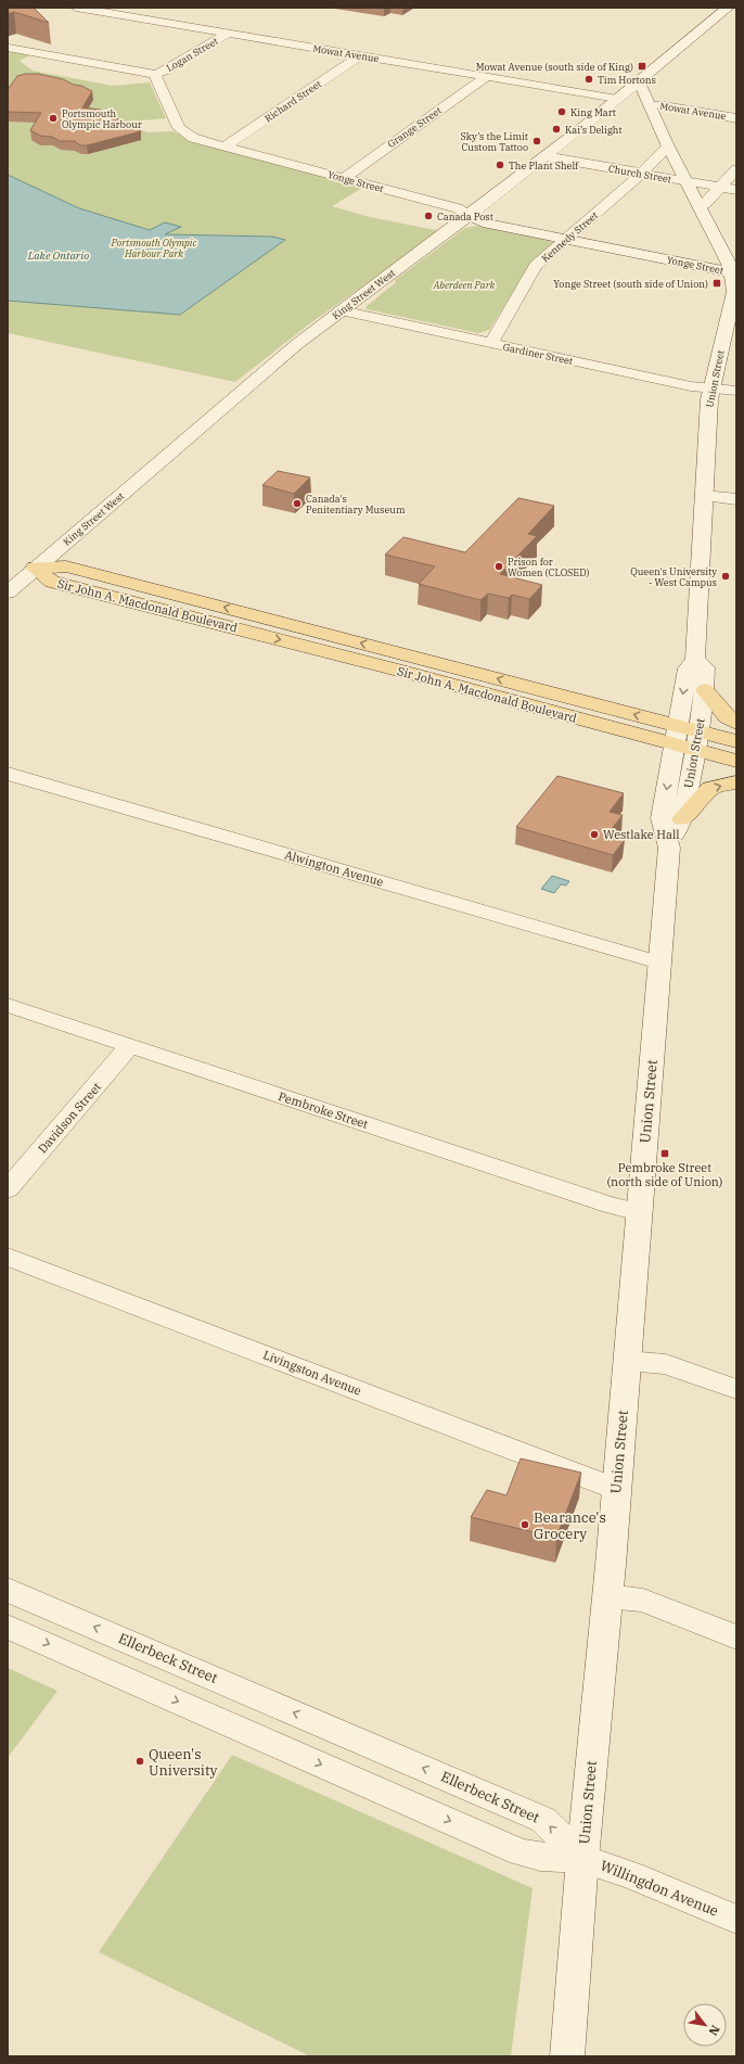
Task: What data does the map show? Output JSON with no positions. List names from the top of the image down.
{
  "streets": {
    "main road": [
      "Yonge Street",
      "King Street West",
      "Union Street",
      "Sir John A. Macdonald Boulevard"
    ],
    "street": [
      "Mowat Avenue",
      "Logan Street",
      "Richard Street",
      "Grange Street",
      "Church Street",
      "Kennedy Street",
      "Gardiner Street",
      "Alwington Avenue",
      "Pembroke Street",
      "Davidson Street",
      "Livingston Avenue",
      "Ellerbeck Street",
      "Willingdon Avenue"
    ]
  },
  "crossings": [
    ["Mowat Avenue", "Logan Street"],
    ["Mowat Avenue", "Richard Street"],
    ["Mowat Avenue", "Grange Street"],
    ["Mowat Avenue", "King Street West"],
    ["Mowat Avenue", "Union Street"],
    ["Logan Street", "Yonge Street"],
    ["Richard Street", "Yonge Street"],
    ["Grange Street", "Yonge Street"],
    ["Church Street", "Kennedy Street"],
    ["Church Street", "King Street West"],
    ["Church Street", "Union Street"],
    ["Yonge Street", "Kennedy Street"],
    ["Yonge Street", "King Street West"],
    ["Yonge Street", "Union Street"],
    ["Kennedy Street", "Gardiner Street"],
    ["Kennedy Street", "Union Street"],
    ["King Street West", "Gardiner Street"],
    ["King Street West", "Union Street"],
    ["King Street West", "Sir John A. Macdonald Boulevard"],
    ["Gardiner Street", "Union Street"],
    ["Union Street", "Sir John A. Macdonald Boulevard"],
    ["Union Street", "Alwington Avenue"],
    ["Union Street", "Pembroke Street"],
    ["Union Street", "Livingston Avenue"],
    ["Union Street", "Ellerbeck Street"],
    ["Union Street", "Willingdon Avenue"],
    ["Pembroke Street", "Davidson Street"],
    ["Ellerbeck Street", "Willingdon Avenue"]
  ],
  "water": ["Lake Ontario"],
  "parks": ["Portsmouth Olympic Harbour Park", "Aberdeen Park"],
  "places": {
    "transit": ["Mowat Avenue (south side of King)", "Yonge Street (south side of Union)", "Pembroke Street (north side of Union)"],
    "other": [
      "Tim Hortons",
      "King Mart",
      "Portsmouth Olympic Harbour",
      "Kai’s Delight",
      "Sky’s the Limit Custom Tattoo",
      "The Plant Shelf",
      "Canada Post",
      "Canada's Penitentiary Museum",
      "Prison for Women (CLOSED)",
      "Queen's University - West Campus",
      "Westlake Hall",
      "Bearance's Grocery",
      "Queen's University"
    ]
  },
  "north": "bottom right"
}
